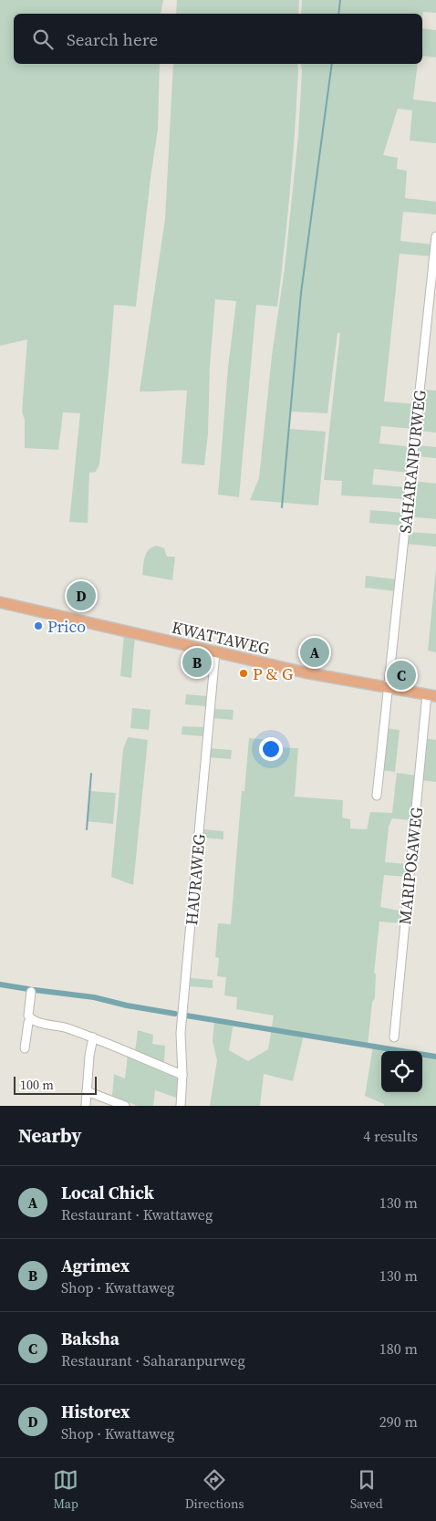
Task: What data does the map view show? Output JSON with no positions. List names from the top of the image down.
{
  "streets": {
    "main road": ["KWATTAWEG"],
    "street": ["SAHARANPURWEG", "MARIPOSAWEG", "HAURAWEG"]
  },
  "crossings": [
    ["SAHARANPURWEG", "KWATTAWEG"],
    ["KWATTAWEG", "MARIPOSAWEG"],
    ["KWATTAWEG", "HAURAWEG"]
  ],
  "places": ["Prico", "P & G"],
  "scale_bar": "100 m",
  "page": {
    "search": "Search here",
    "pins": [
      "D",
      "A",
      "B",
      "C"
    ],
    "scale": "100 m",
    "heading": ["Nearby", "4 results"],
    "list": [
      {
        "mark": "A",
        "name": "Local Chick",
        "note": "Restaurant · Kwattaweg",
        "value": "130 m"
      },
      {
        "mark": "B",
        "name": "Agrimex",
        "note": "Shop · Kwattaweg",
        "value": "130 m"
      },
      {
        "mark": "C",
        "name": "Baksha",
        "note": "Restaurant · Saharanpurweg",
        "value": "180 m"
      },
      {
        "mark": "D",
        "name": "Historex",
        "note": "Shop · Kwattaweg",
        "value": "290 m"
      }
    ],
    "nav": ["Map", "Directions", "Saved"]
  }
}
